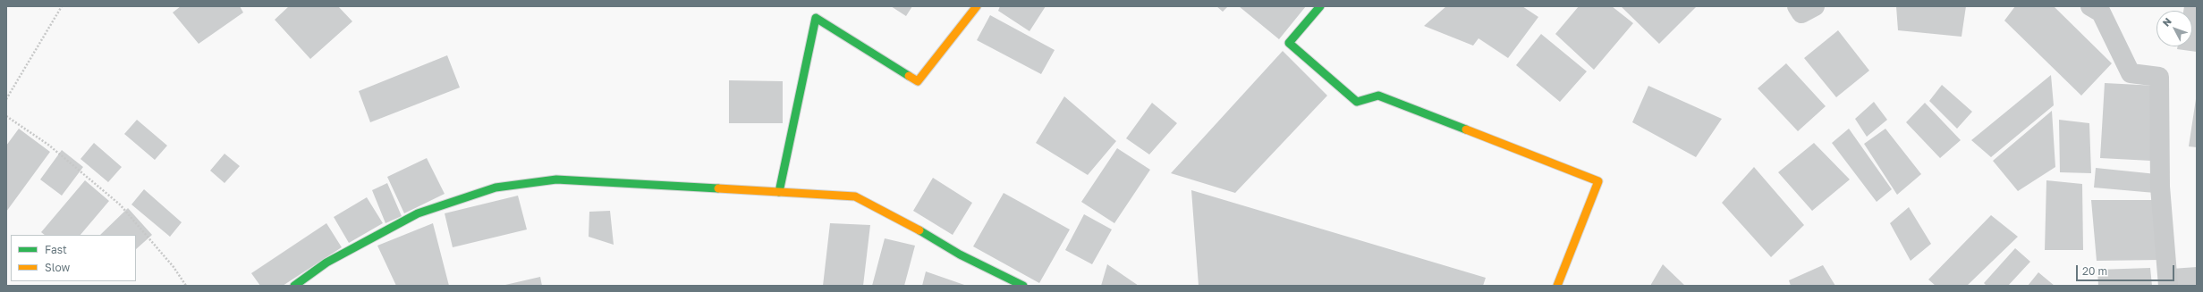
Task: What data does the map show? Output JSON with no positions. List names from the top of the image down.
{
  "legend": ["Fast", "Slow"],
  "scale_bar": "20 m",
  "north": "top left"
}
